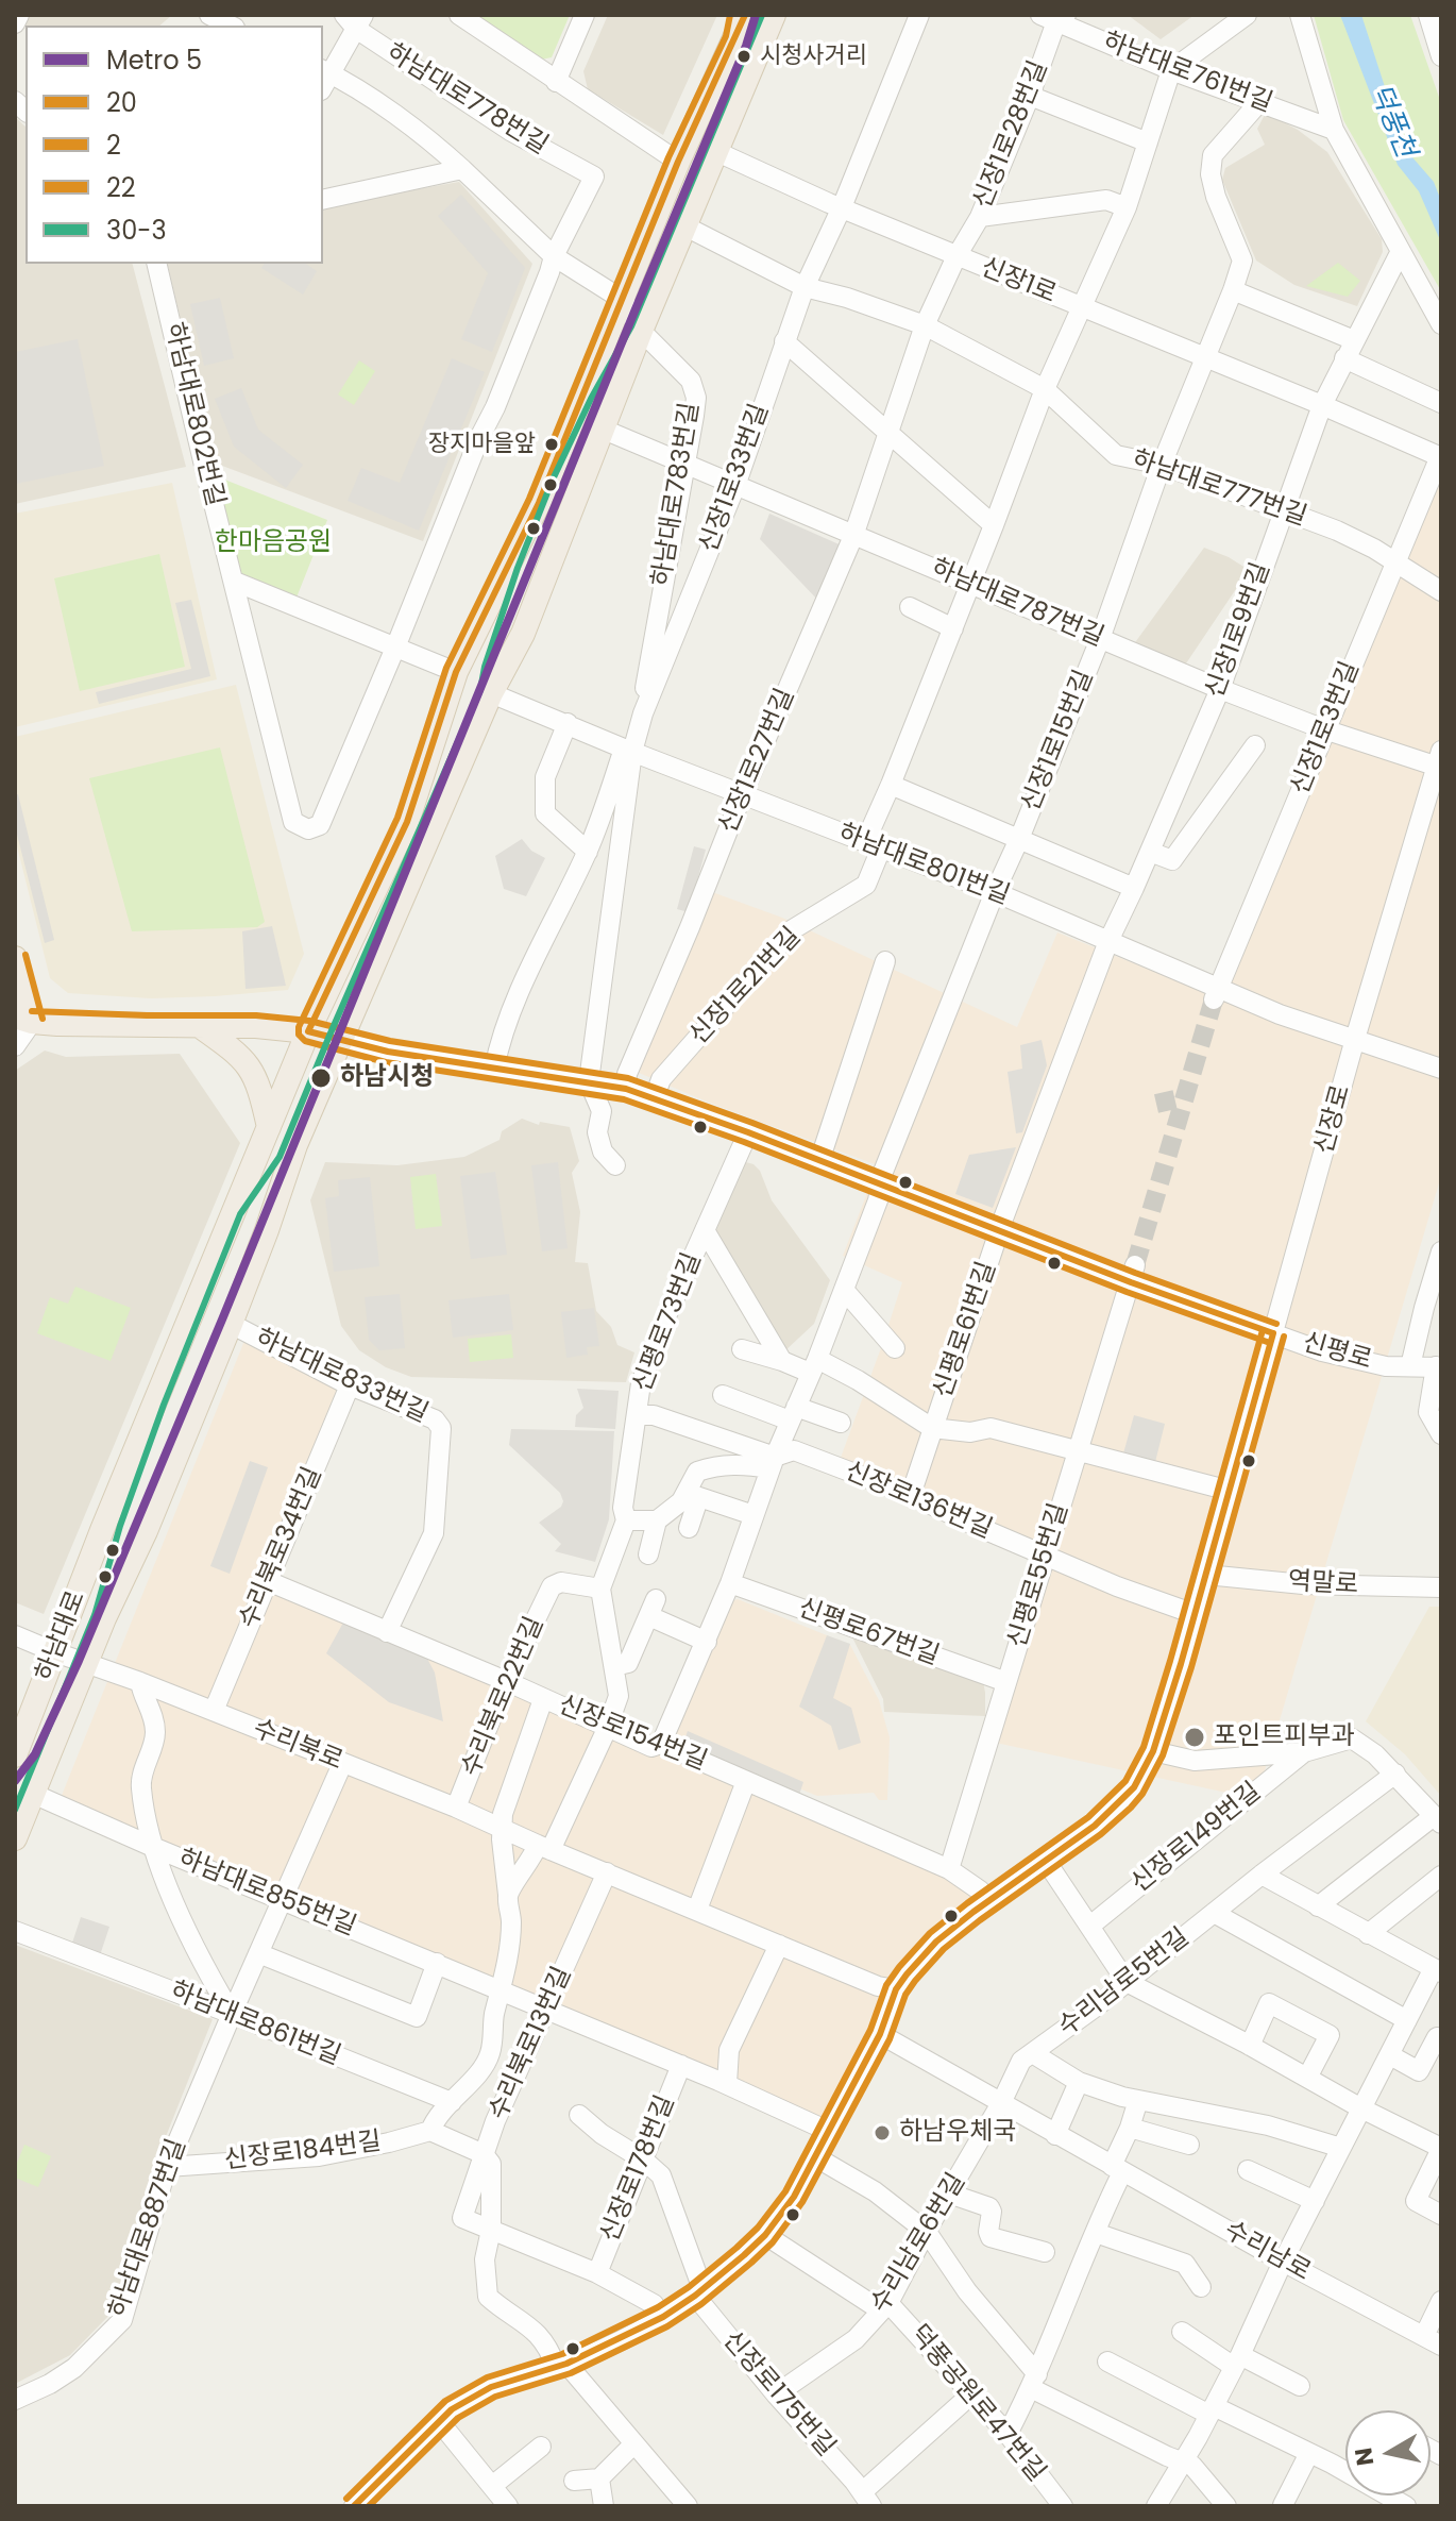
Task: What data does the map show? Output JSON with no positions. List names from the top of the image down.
{
  "streets": {
    "main road": ["신평로", "하남대로"],
    "street": [
      "하남대로761번길",
      "하남대로778번길",
      "신장1로28번길",
      "신장1로",
      "하남대로802번길",
      "신장1로33번길",
      "하남대로777번길",
      "하남대로783번길",
      "하남대로787번길",
      "신장1로9번길",
      "신장1로3번길",
      "신장1로15번길",
      "신장1로27번길",
      "하남대로801번길",
      "신장1로21번길",
      "신장로",
      "신평로73번길",
      "신평로61번길",
      "하남대로833번길",
      "신장로136번길",
      "수리북로34번길",
      "신평로55번길",
      "역말로",
      "신평로67번길",
      "수리북로22번길",
      "신장로154번길",
      "수리북로",
      "신장로149번길",
      "하남대로855번길",
      "수리남로5번길",
      "하남대로861번길",
      "수리북로13번길",
      "신장로184번길",
      "신장로178번길",
      "하남대로887번길",
      "수리남로6번길",
      "수리남로",
      "신장로175번길",
      "덕풍공원로47번길"
    ]
  },
  "crossings": [
    ["하남대로761번길", "신장1로28번길"],
    ["하남대로761번길", "신장1로15번길"],
    ["하남대로761번길", "신장1로21번길"],
    ["하남대로778번길", "하남대로802번길"],
    ["신장1로28번길", "신장1로"],
    ["신장1로28번길", "신장1로27번길"],
    ["신장1로", "신장1로33번길"],
    ["신장1로", "신장1로9번길"],
    ["신장1로", "신장1로3번길"],
    ["신장1로", "신장1로15번길"],
    ["신장1로", "신장1로27번길"],
    ["신장1로", "신장1로21번길"],
    ["신장1로", "하남대로"],
    ["신장1로33번길", "하남대로777번길"],
    ["신장1로33번길", "하남대로783번길"],
    ["신장1로33번길", "하남대로787번길"],
    ["신장1로33번길", "하남대로801번길"],
    ["신장1로33번길", "신평로"],
    ["하남대로777번길", "신장1로9번길"],
    ["하남대로777번길", "신장1로3번길"],
    ["하남대로777번길", "신장1로15번길"],
    ["하남대로777번길", "신장1로27번길"],
    ["하남대로777번길", "신장1로21번길"],
    ["하남대로777번길", "하남대로"],
    ["하남대로783번길", "하남대로787번길"],
    ["하남대로783번길", "하남대로"],
    ["하남대로787번길", "신장1로9번길"],
    ["하남대로787번길", "신장1로3번길"],
    ["하남대로787번길", "신장1로15번길"],
    ["하남대로787번길", "신장1로27번길"],
    ["하남대로787번길", "신장1로21번길"],
    ["하남대로787번길", "신장로"],
    ["하남대로787번길", "하남대로"],
    ["신장1로9번길", "하남대로801번길"],
    ["신장1로9번길", "신평로61번길"],
    ["신장1로9번길", "신평로"],
    ["신장1로3번길", "하남대로801번길"],
    ["신장1로15번길", "하남대로801번길"],
    ["신장1로15번길", "신장1로21번길"],
    ["신장1로15번길", "신평로"],
    ["신장1로27번길", "하남대로801번길"],
    ["신장1로27번길", "신평로"],
    ["하남대로801번길", "신장1로21번길"],
    ["하남대로801번길", "신장로"],
    ["하남대로801번길", "하남대로"],
    ["신장1로21번길", "신평로"],
    ["신장로", "신평로"],
    ["신장로", "신장로136번길"],
    ["신장로", "역말로"],
    ["신장로", "신장로154번길"],
    ["신장로", "수리북로"],
    ["신장로", "하남대로855번길"],
    ["신장로", "신장로178번길"],
    ["신장로", "수리남로"],
    ["신장로", "신장로175번길"],
    ["신장로", "덕풍공원로47번길"],
    ["신평로73번길", "신평로"],
    ["신평로73번길", "신장로136번길"],
    ["신평로73번길", "수리북로22번길"],
    ["신평로61번길", "신평로"],
    ["신평로61번길", "신장로136번길"],
    ["신평로61번길", "신평로55번길"],
    ["신평로", "신평로55번길"],
    ["신평로", "하남대로"],
    ["하남대로833번길", "수리북로34번길"],
    ["하남대로833번길", "하남대로"],
    ["하남대로833번길", "신장로154번길"],
    ["신장로136번길", "신평로55번길"],
    ["수리북로34번길", "신장로154번길"],
    ["수리북로34번길", "수리북로"],
    ["신평로55번길", "신평로67번길"],
    ["신평로55번길", "신장로154번길"],
    ["하남대로", "수리북로"],
    ["하남대로", "하남대로855번길"],
    ["수리북로22번길", "신장로154번길"],
    ["수리북로22번길", "수리북로"],
    ["수리북로", "수리북로13번길"],
    ["수리북로", "하남대로887번길"],
    ["하남대로855번길", "수리북로13번길"],
    ["하남대로855번길", "신장로178번길"],
    ["하남대로855번길", "하남대로887번길"],
    ["수리남로5번길", "수리남로6번길"],
    ["수리남로5번길", "수리남로"],
    ["하남대로861번길", "하남대로887번길"],
    ["수리북로13번길", "신장로178번길"],
    ["신장로184번길", "하남대로887번길"],
    ["신장로178번길", "신장로175번길"],
    ["수리남로6번길", "수리남로"],
    ["수리남로6번길", "신장로175번길"],
    ["수리남로6번길", "덕풍공원로47번길"],
    ["신장로175번길", "덕풍공원로47번길"]
  ],
  "water": ["덕풍천"],
  "parks": ["한마음공원"],
  "places": [
    "시청사거리",
    "장지마을앞",
    "하남시청",
    "포인트피부과",
    "하남우체국"
  ],
  "lines": [
    "metro line 5",
    "transit line 20",
    "transit line 2",
    "transit line 30-3",
    "transit line 22"
  ],
  "legend": [
    "Metro 5",
    "20",
    "2",
    "22",
    "30-3"
  ],
  "north": "left"
}
